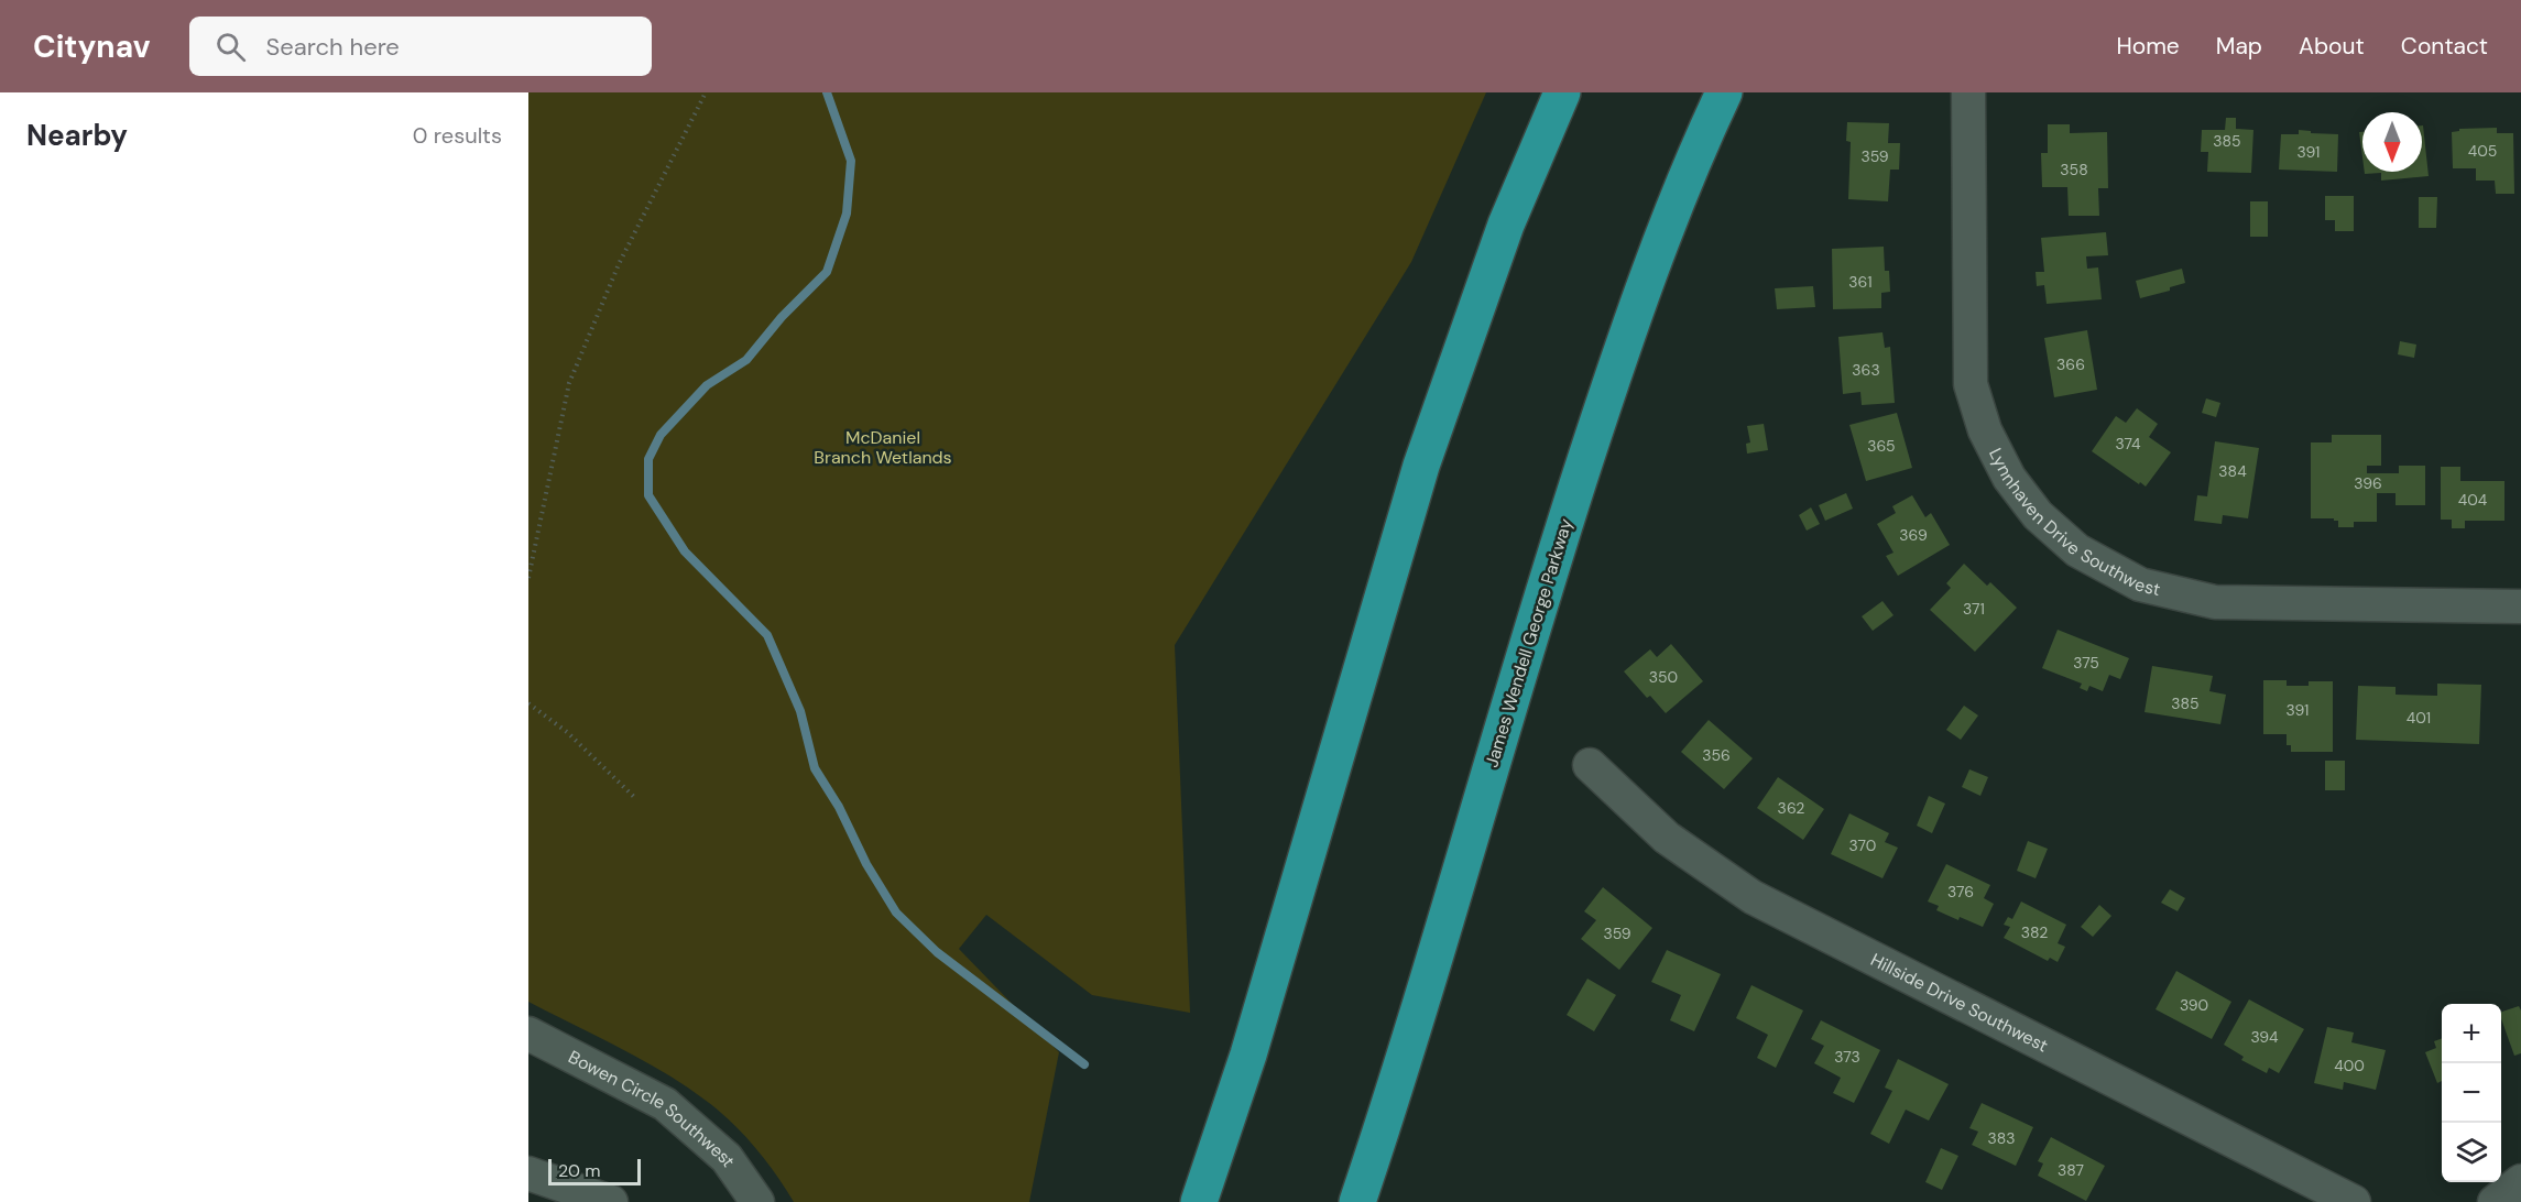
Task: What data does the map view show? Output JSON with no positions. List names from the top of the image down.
{
  "streets": {
    "highway": ["James Wendell George Parkway"],
    "street": ["Lynnhaven Drive Southwest", "Hillside Drive Southwest", "Bowen Circle Southwest"]
  },
  "parks": ["McDaniel Branch Wetlands"],
  "house_numbers": [
    "385",
    "405",
    "391",
    "359",
    "358",
    "361",
    "366",
    "363",
    "374",
    "365",
    "384",
    "396",
    "404",
    "369",
    "371",
    "375",
    "350",
    "385",
    "391",
    "401",
    "356",
    "362",
    "370",
    "376",
    "382",
    "359",
    "390",
    "394",
    "373",
    "400",
    "383",
    "387"
  ],
  "scale_bar": "20 m",
  "north": "bottom",
  "page": {
    "header": "Citynav",
    "search": "Search here",
    "nav": [
      "Home",
      "Map",
      "About",
      "Contact"
    ],
    "heading": ["Nearby", "0 results"],
    "map_buttons": ["+", "−"],
    "scale": "20 m"
  }
}
